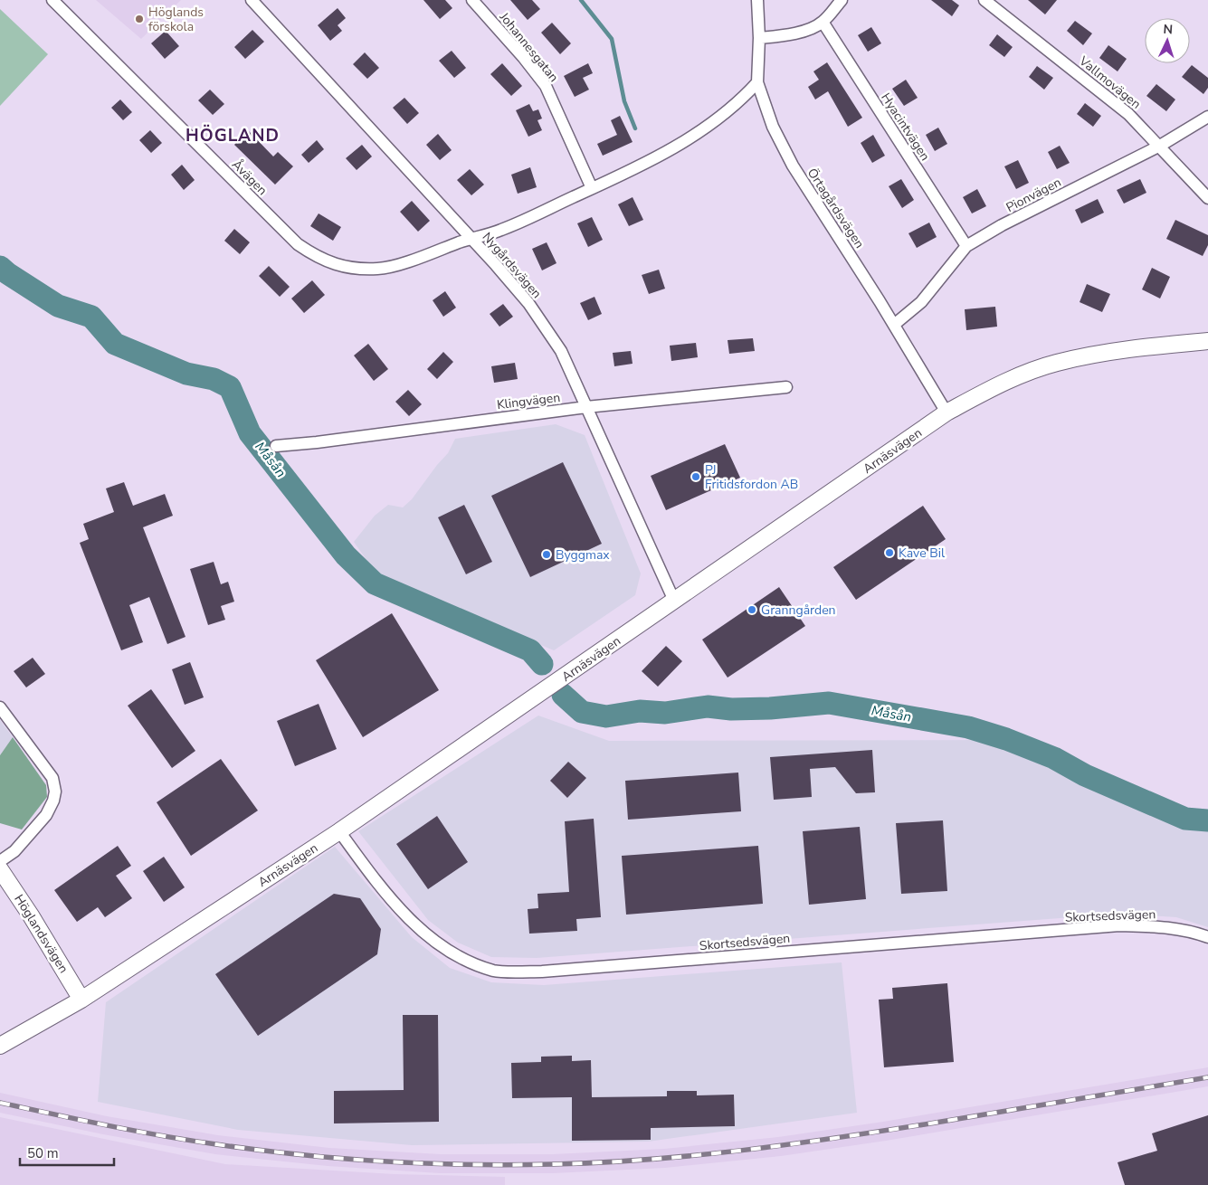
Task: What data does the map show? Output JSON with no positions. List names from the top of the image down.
{
  "streets": {
    "street": [
      "Johannesgatan",
      "Vallmovägen",
      "Hyacintvägen",
      "Åvägen",
      "Pionvägen",
      "Örtagårdsvägen",
      "Nygårdsvägen",
      "Klingvägen",
      "Arnäsvägen",
      "Skortsedsvägen",
      "Höglandsvägen"
    ]
  },
  "crossings": [
    ["Vallmovägen", "Pionvägen"],
    ["Hyacintvägen", "Pionvägen"],
    ["Åvägen", "Nygårdsvägen"],
    ["Pionvägen", "Örtagårdsvägen"],
    ["Örtagårdsvägen", "Arnäsvägen"],
    ["Nygårdsvägen", "Klingvägen"],
    ["Nygårdsvägen", "Arnäsvägen"],
    ["Arnäsvägen", "Skortsedsvägen"],
    ["Arnäsvägen", "Höglandsvägen"]
  ],
  "districts": ["HÖGLAND"],
  "water": ["Måsån"],
  "places": [
    "Höglands förskola",
    "PJ Fritidsfordon AB",
    "Kave Bil",
    "Byggmax",
    "Granngården"
  ],
  "scale_bar": "50 m",
  "north": "top"
}
